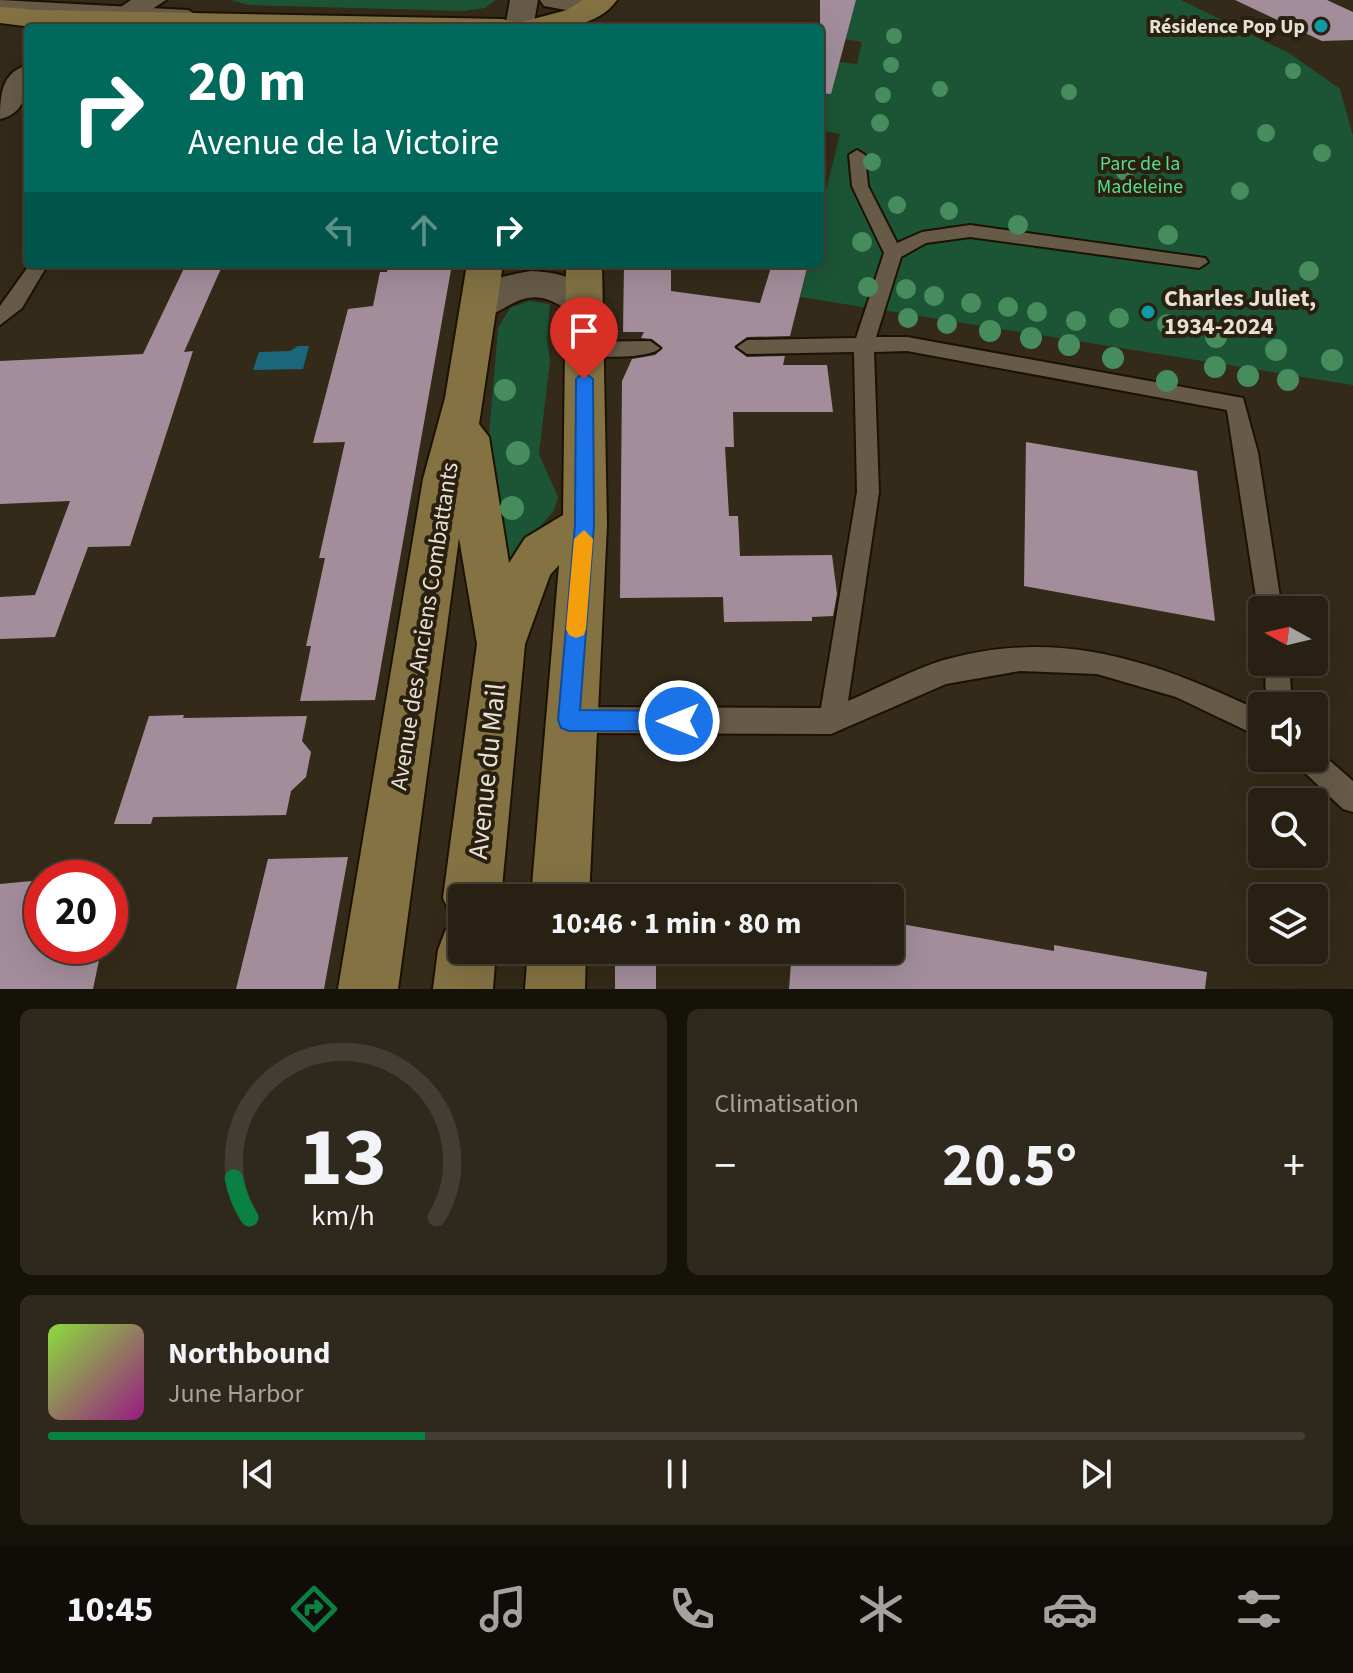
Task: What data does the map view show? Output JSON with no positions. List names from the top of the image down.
{
  "streets": {
    "main road": ["Avenue des Anciens Combattants", "Avenue du Mail"]
  },
  "crossings": [
    ["Avenue des Anciens Combattants", "Avenue du Mail"]
  ],
  "parks": ["Parc de la Madeleine"],
  "places": ["Résidence Pop Up", "Charles Juliet, 1934-2024"],
  "north": "left",
  "page": {
    "turn": ["20 m", "Avenue de la Victoire"],
    "limit": "20",
    "trip": "10:46 · 1 min · 80 m",
    "tile": "Climatisation",
    "heat": ["−", "20.5°", "+"],
    "song": ["Northbound", "June Harbor"],
    "tabs": "10:45",
    "gauge": ["13", "km/h"]
  }
}
